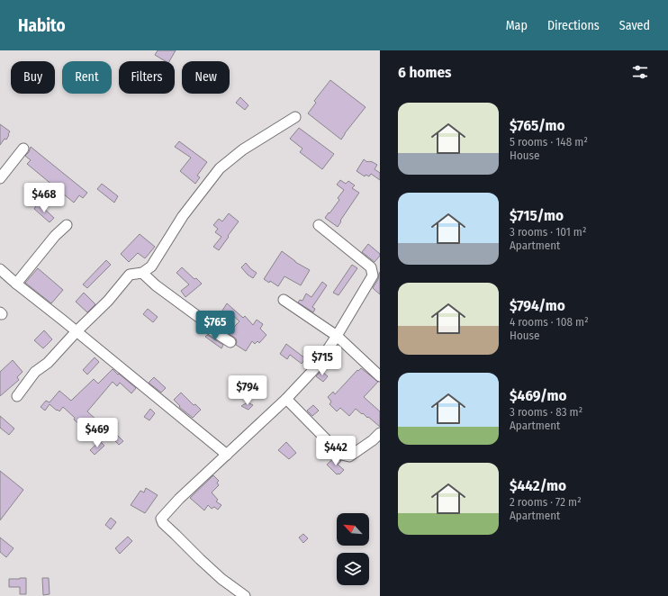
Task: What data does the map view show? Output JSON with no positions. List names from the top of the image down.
{
  "north": "top left",
  "page": {
    "header": "Habito",
    "nav": ["Map", "Directions", "Saved"],
    "heading": "6 homes",
    "chip": [
      "Buy",
      "Rent",
      "Filters",
      "New"
    ],
    "list": [
      {
        "name": "$765/mo",
        "note": "5 rooms · 148 m² · House"
      },
      {
        "name": "$715/mo",
        "note": "3 rooms · 101 m² · Apartment"
      },
      {
        "name": "$794/mo",
        "note": "4 rooms · 108 m² · House"
      },
      {
        "name": "$469/mo",
        "note": "3 rooms · 83 m² · Apartment"
      },
      {
        "name": "$442/mo",
        "note": "2 rooms · 72 m² · Apartment"
      }
    ],
    "price": [
      "$468",
      "$765",
      "$715",
      "$794",
      "$469",
      "$442"
    ]
  }
}
